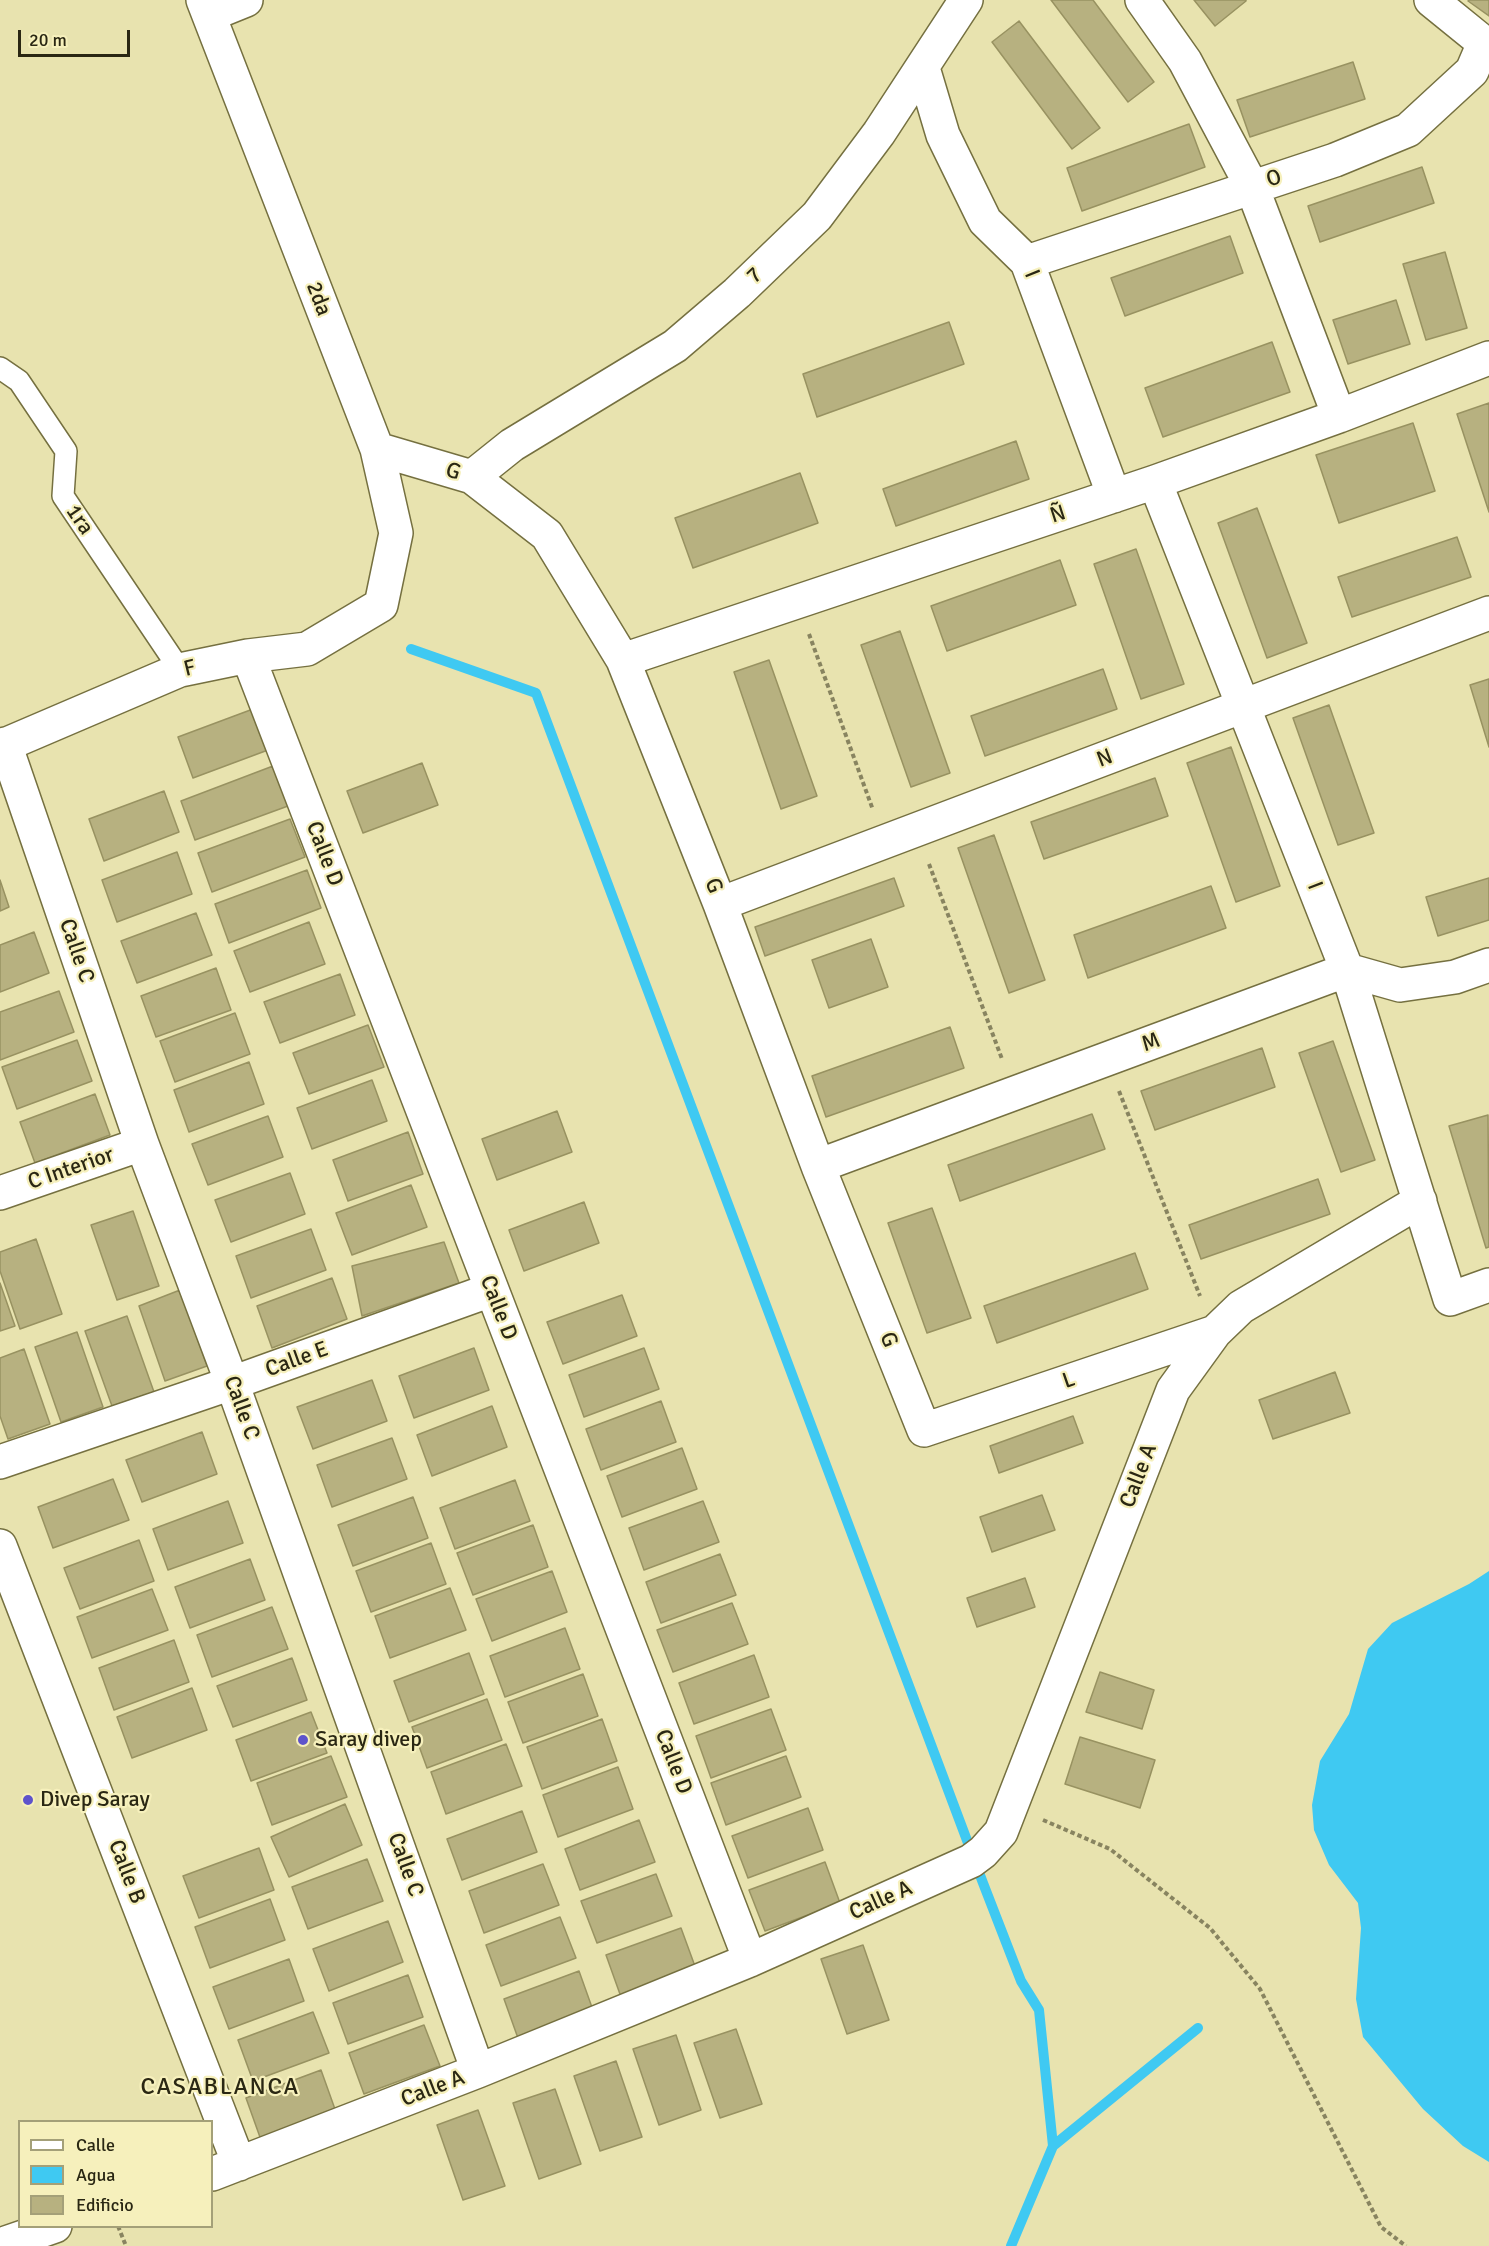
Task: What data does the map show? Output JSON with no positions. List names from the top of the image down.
{
  "streets": {
    "street": [
      "O",
      "I",
      "7",
      "2da",
      "G",
      "Ñ",
      "F",
      "N",
      "Calle D",
      "Calle C",
      "M",
      "C Interior",
      "Calle E",
      "L",
      "Calle A",
      "Calle B"
    ],
    "lane": ["1ra"]
  },
  "crossings": [
    ["O", "I"],
    ["I", "7"],
    ["I", "Ñ"],
    ["I", "N"],
    ["I", "M"],
    ["I", "Calle A"],
    ["7", "G"],
    ["2da", "G"],
    ["2da", "F"],
    ["G", "Ñ"],
    ["G", "N"],
    ["G", "M"],
    ["G", "L"],
    ["1ra", "F"],
    ["F", "Calle D"],
    ["F", "Calle C"],
    ["Calle D", "Calle E"],
    ["Calle D", "Calle A"],
    ["Calle C", "C Interior"],
    ["Calle C", "Calle E"],
    ["Calle C", "Calle A"],
    ["L", "Calle A"],
    ["Calle A", "Calle B"]
  ],
  "districts": ["CASABLANCA"],
  "places": ["Saray divep", "Divep Saray"],
  "legend": ["Calle", "Agua", "Edificio"],
  "scale_bar": "20 m"
}
